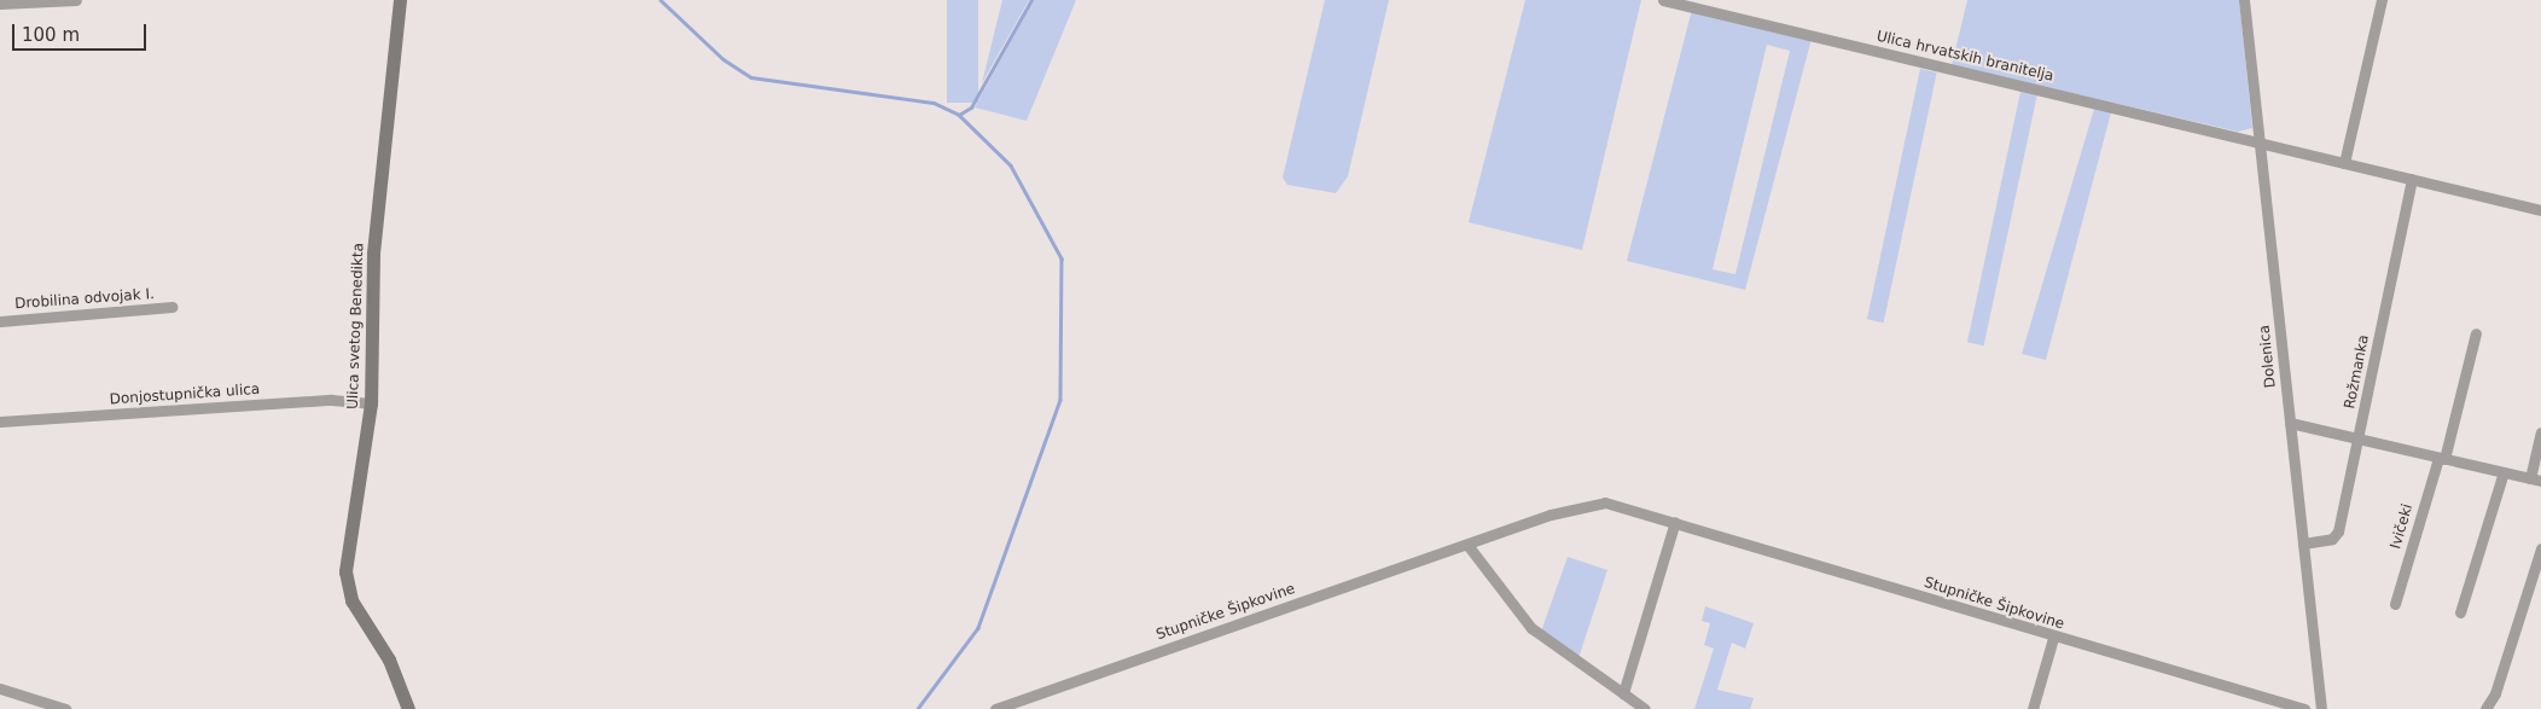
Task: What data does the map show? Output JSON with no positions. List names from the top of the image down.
{
  "streets": {
    "main road": ["Ulica svetog Benedikta"],
    "street": [
      "Ulica hrvatskih branitelja",
      "Drobilina odvojak I.",
      "Dolenica",
      "Rožmanka",
      "Donjostupnička ulica",
      "Ivičeki",
      "Stupničke Šipkovine"
    ]
  },
  "crossings": [
    ["Ulica hrvatskih branitelja", "Dolenica"],
    ["Ulica svetog Benedikta", "Donjostupnička ulica"],
    ["Dolenica", "Rožmanka"]
  ],
  "scale_bar": "100 m"
}
